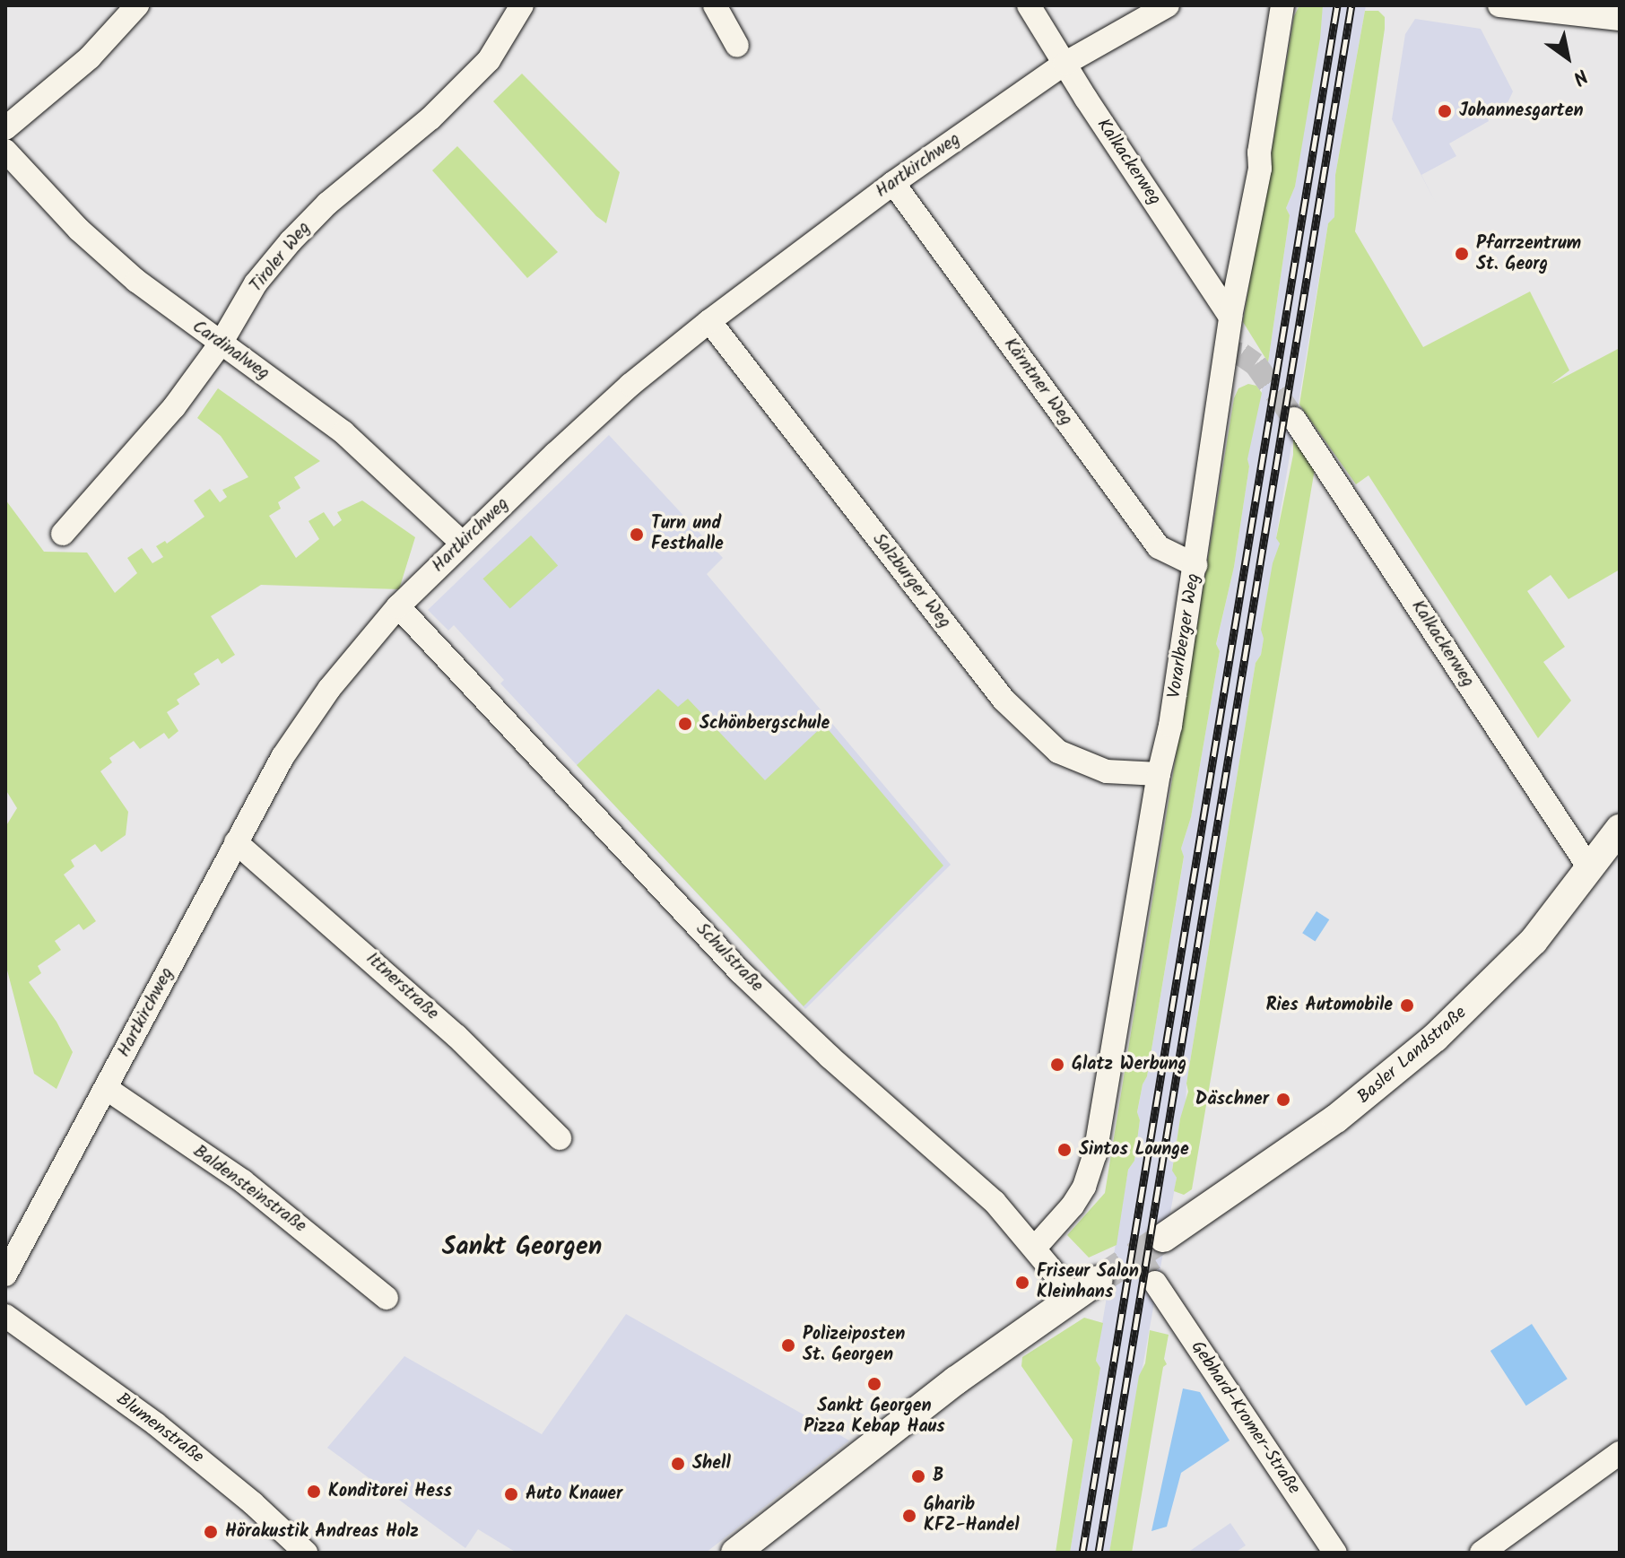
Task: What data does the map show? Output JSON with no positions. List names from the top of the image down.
{
  "streets": {
    "street": [
      "Kalkackerweg",
      "Hartkirchweg",
      "Tiroler Weg",
      "Cardinalweg",
      "Kärntner Weg",
      "Salzburger Weg",
      "Vorarlberger Weg",
      "Schulstraße",
      "Ittnerstraße",
      "Basler Landstraße",
      "Baldensteinstraße",
      "Gebhard-Kromer-Straße",
      "Blumenstraße"
    ]
  },
  "crossings": [
    ["Kalkackerweg", "Hartkirchweg"],
    ["Kalkackerweg", "Vorarlberger Weg"],
    ["Kalkackerweg", "Basler Landstraße"],
    ["Hartkirchweg", "Cardinalweg"],
    ["Hartkirchweg", "Kärntner Weg"],
    ["Hartkirchweg", "Salzburger Weg"],
    ["Hartkirchweg", "Schulstraße"],
    ["Hartkirchweg", "Ittnerstraße"],
    ["Hartkirchweg", "Baldensteinstraße"],
    ["Tiroler Weg", "Cardinalweg"],
    ["Kärntner Weg", "Vorarlberger Weg"],
    ["Salzburger Weg", "Vorarlberger Weg"],
    ["Vorarlberger Weg", "Schulstraße"]
  ],
  "districts": ["Sankt Georgen"],
  "places": [
    "Johannesgarten",
    "Pfarrzentrum St. Georg",
    "Turn und Festhalle",
    "Schönbergschule",
    "Ries Automobile",
    "Glatz Werbung",
    "Däschner",
    "Sintos Lounge",
    "Friseur Salon Kleinhans",
    "Polizeiposten St. Georgen",
    "Sankt Georgen Pizza Kebap Haus",
    "Shell",
    "B",
    "Konditorei Hess",
    "Auto Knauer",
    "Gharib KFZ-Handel",
    "Hörakustik Andreas Holz"
  ],
  "north": "bottom right"
}
